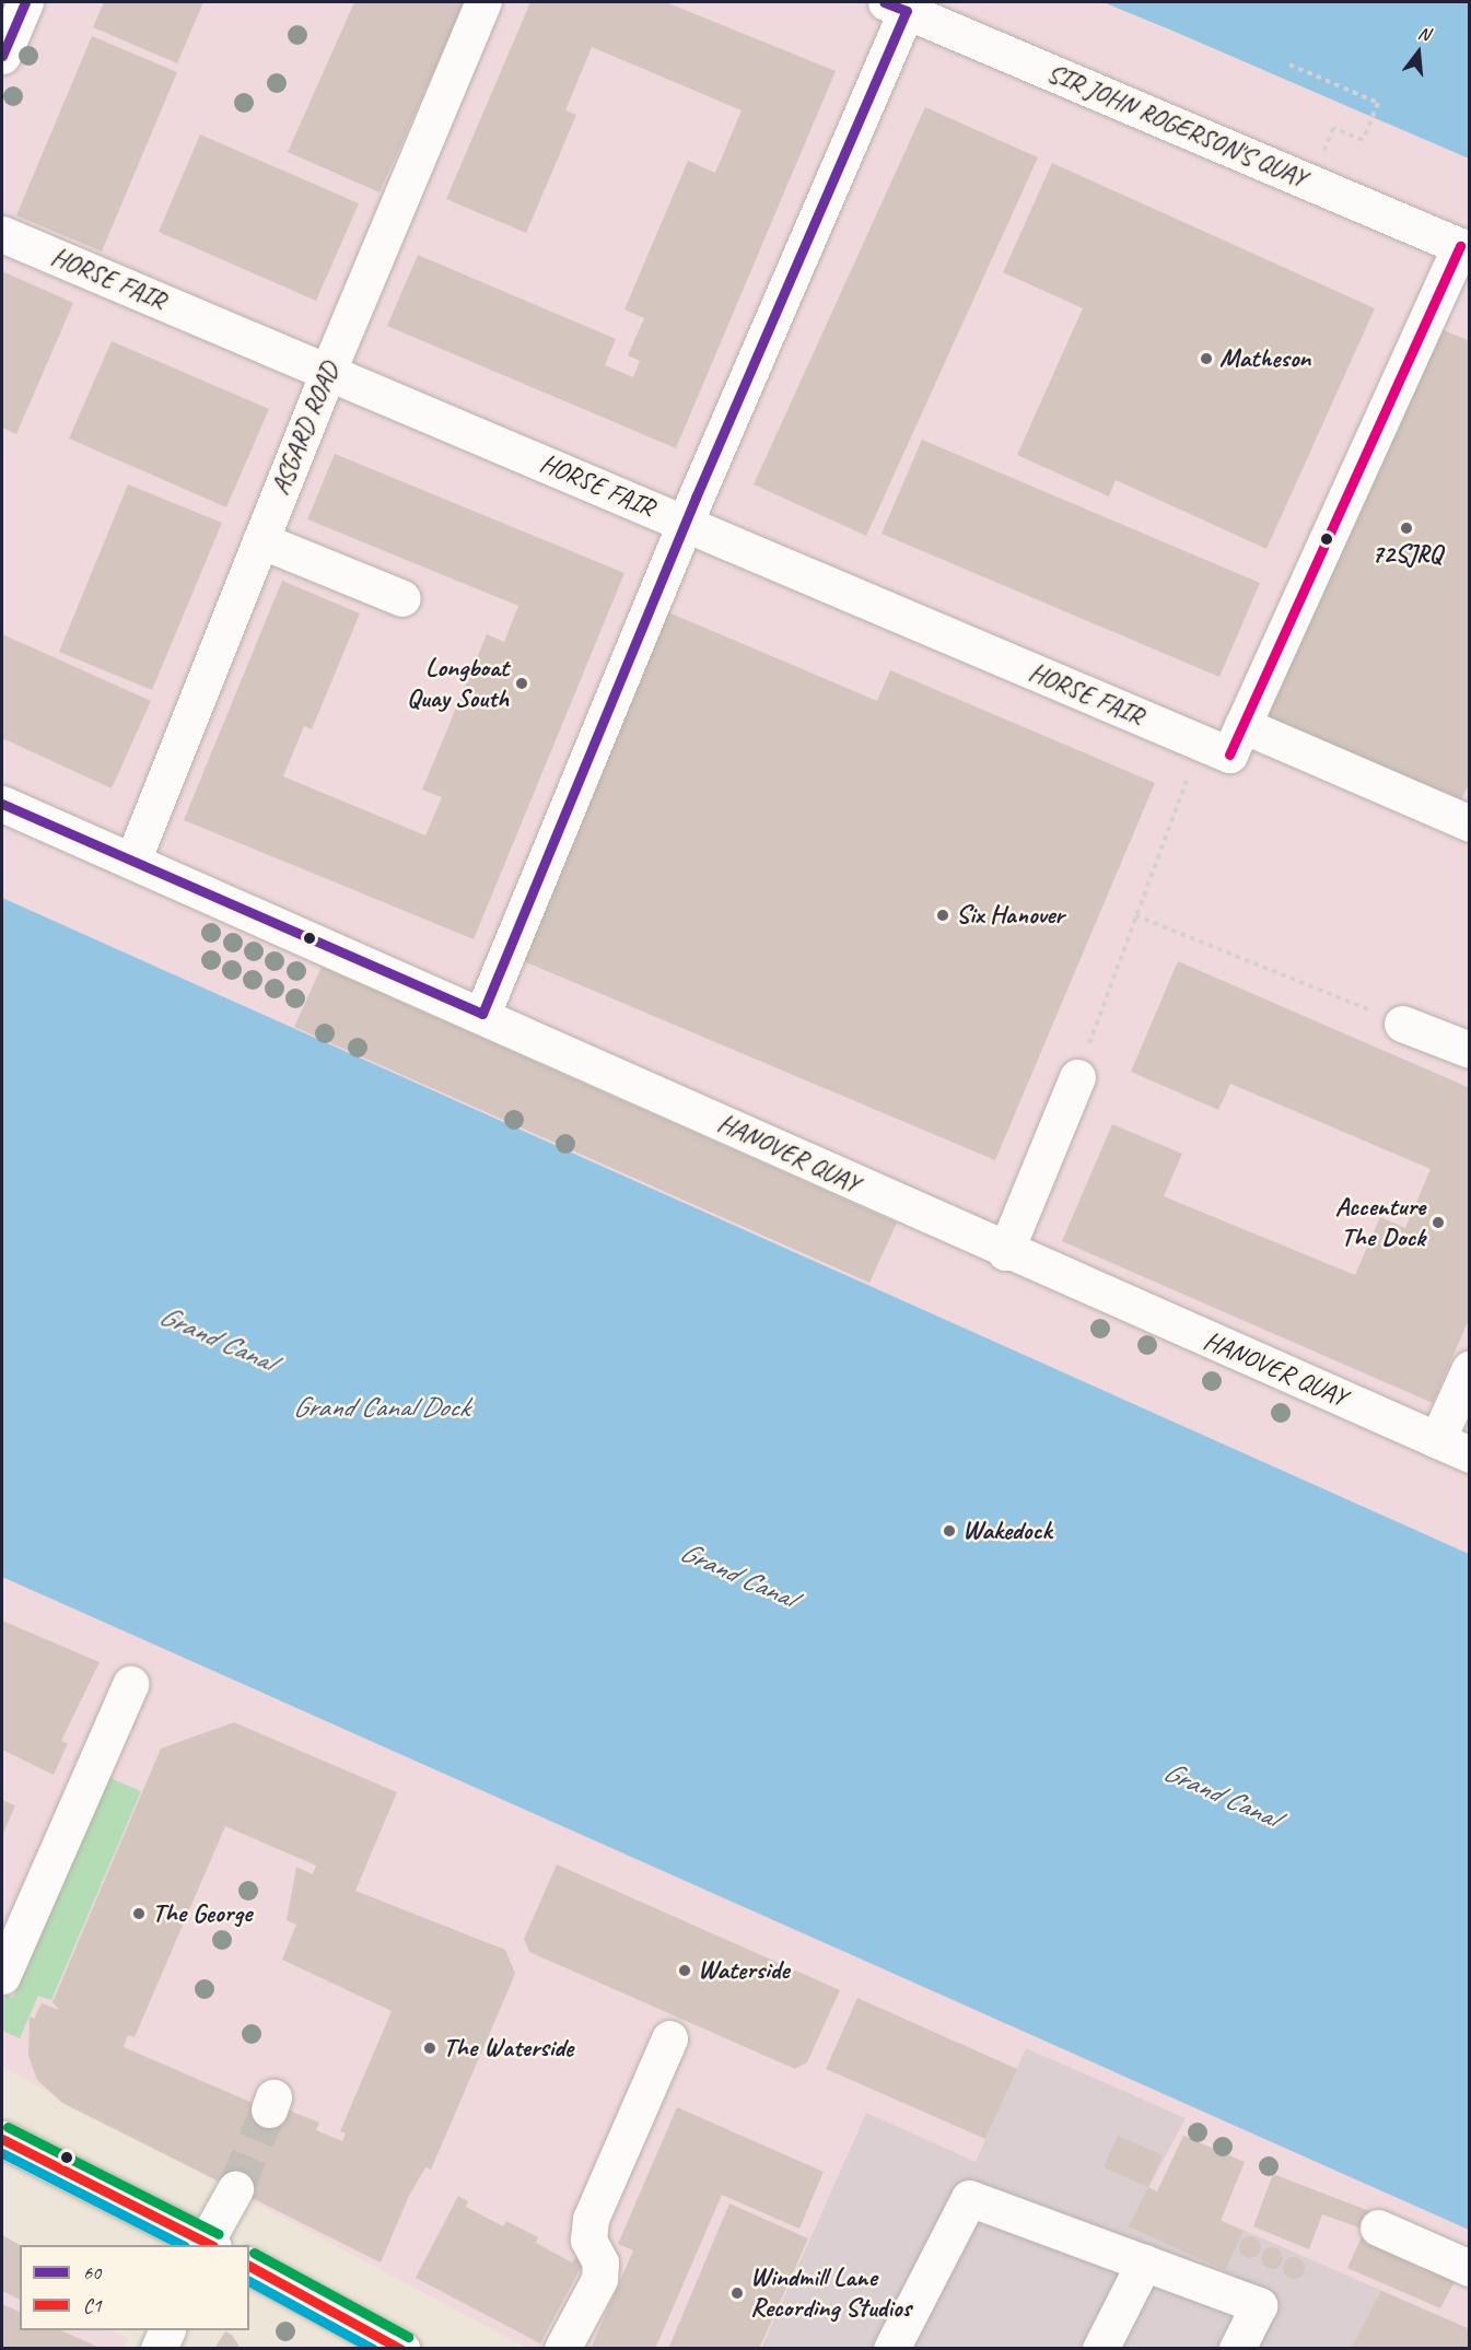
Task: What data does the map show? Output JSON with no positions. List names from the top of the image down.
{
  "streets": {
    "street": [
      "SIR JOHN ROGERSON'S QUAY",
      "HORSE FAIR",
      "ASGARD ROAD",
      "HANOVER QUAY"
    ]
  },
  "crossings": [
    ["HORSE FAIR", "ASGARD ROAD"],
    ["ASGARD ROAD", "HANOVER QUAY"]
  ],
  "water": ["Grand Canal", "Grand Canal Dock"],
  "places": [
    "Matheson",
    "72SJRQ",
    "Longboat Quay South",
    "Six Hanover",
    "Accenture The Dock",
    "Wakedock",
    "The George",
    "Waterside",
    "The Waterside",
    "Windmill Lane Recording Studios"
  ],
  "lines": ["transit line 60", "transit line C1"],
  "legend": ["60", "C1"],
  "north": "top"
}
